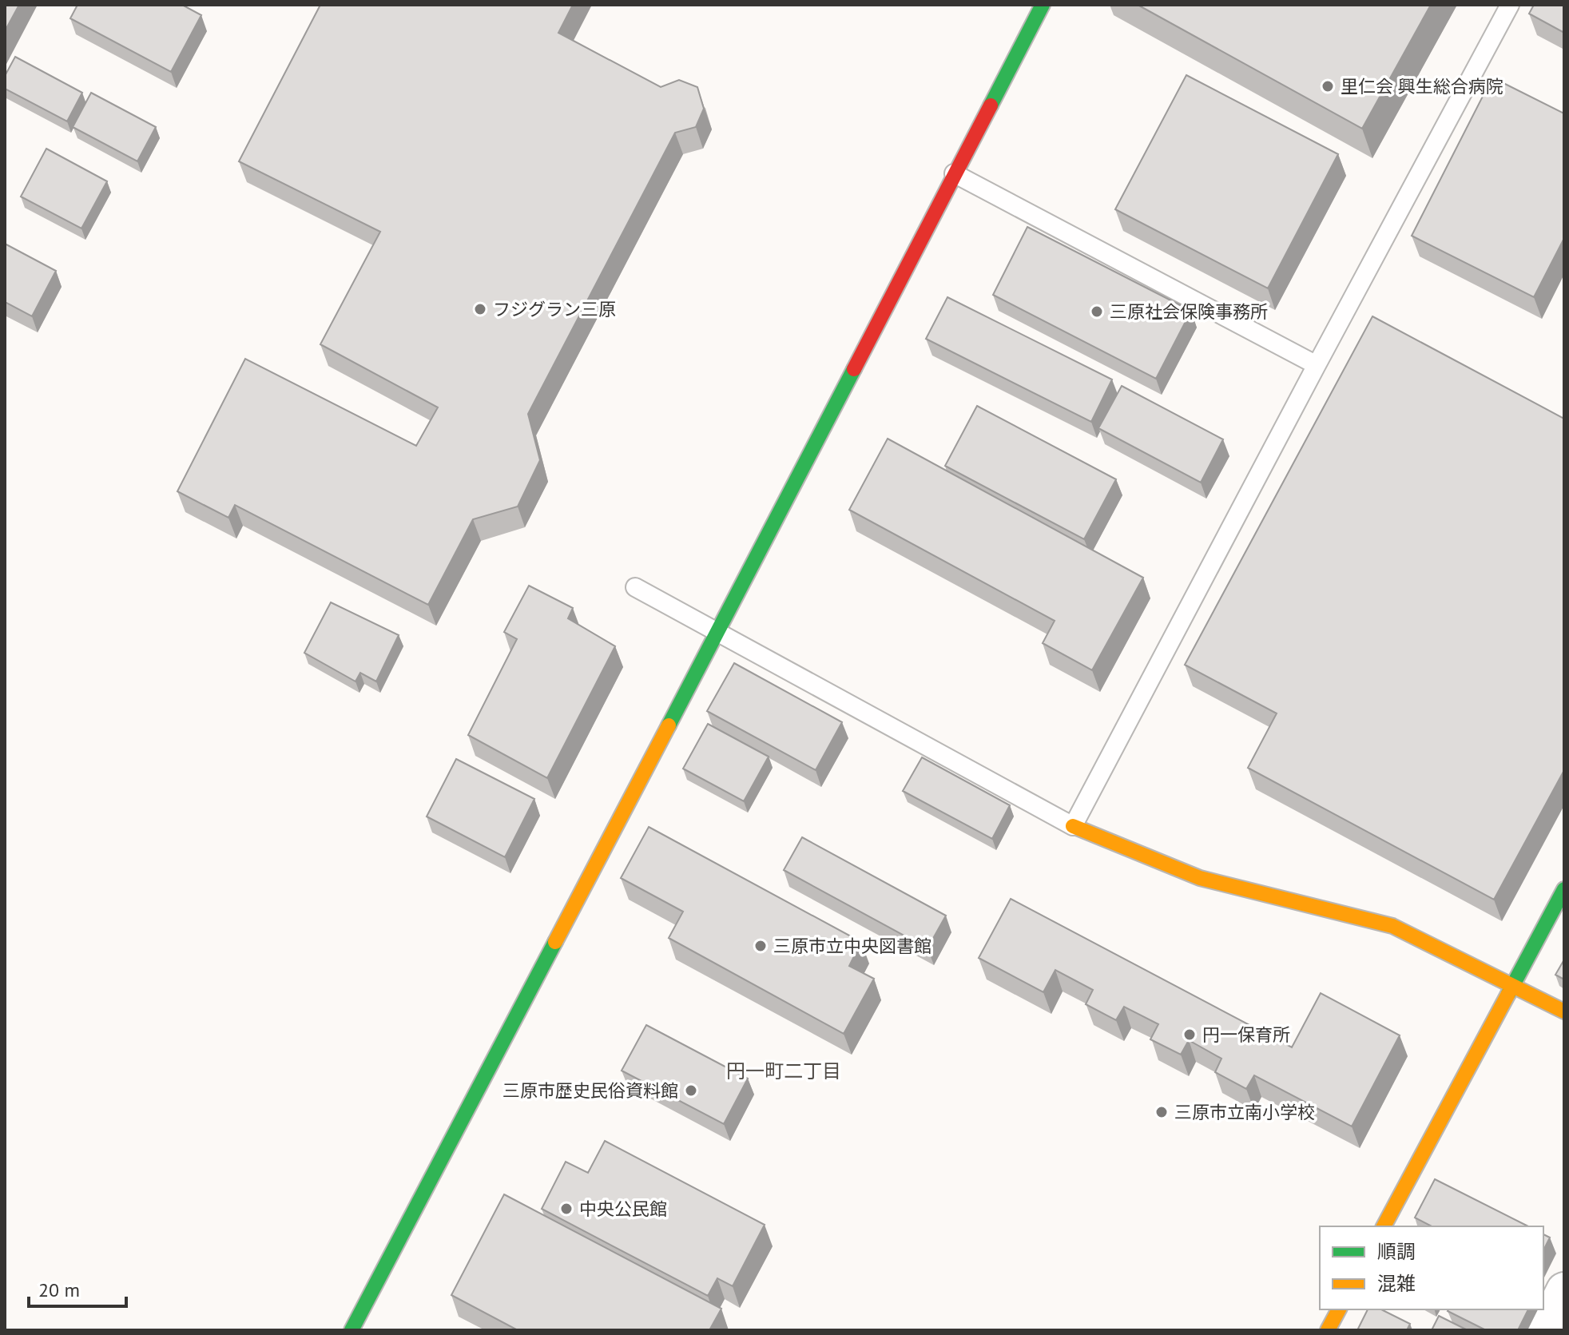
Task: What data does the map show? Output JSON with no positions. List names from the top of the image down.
{
  "districts": ["円一町二丁目"],
  "places": [
    "里仁会 興生総合病院",
    "フジグラン三原",
    "三原社会保険事務所",
    "三原市立中央図書館",
    "円一保育所",
    "三原市歴史民俗資料館",
    "三原市立南小学校",
    "中央公民館"
  ],
  "legend": ["順調", "混雑"],
  "scale_bar": "20 m"
}
